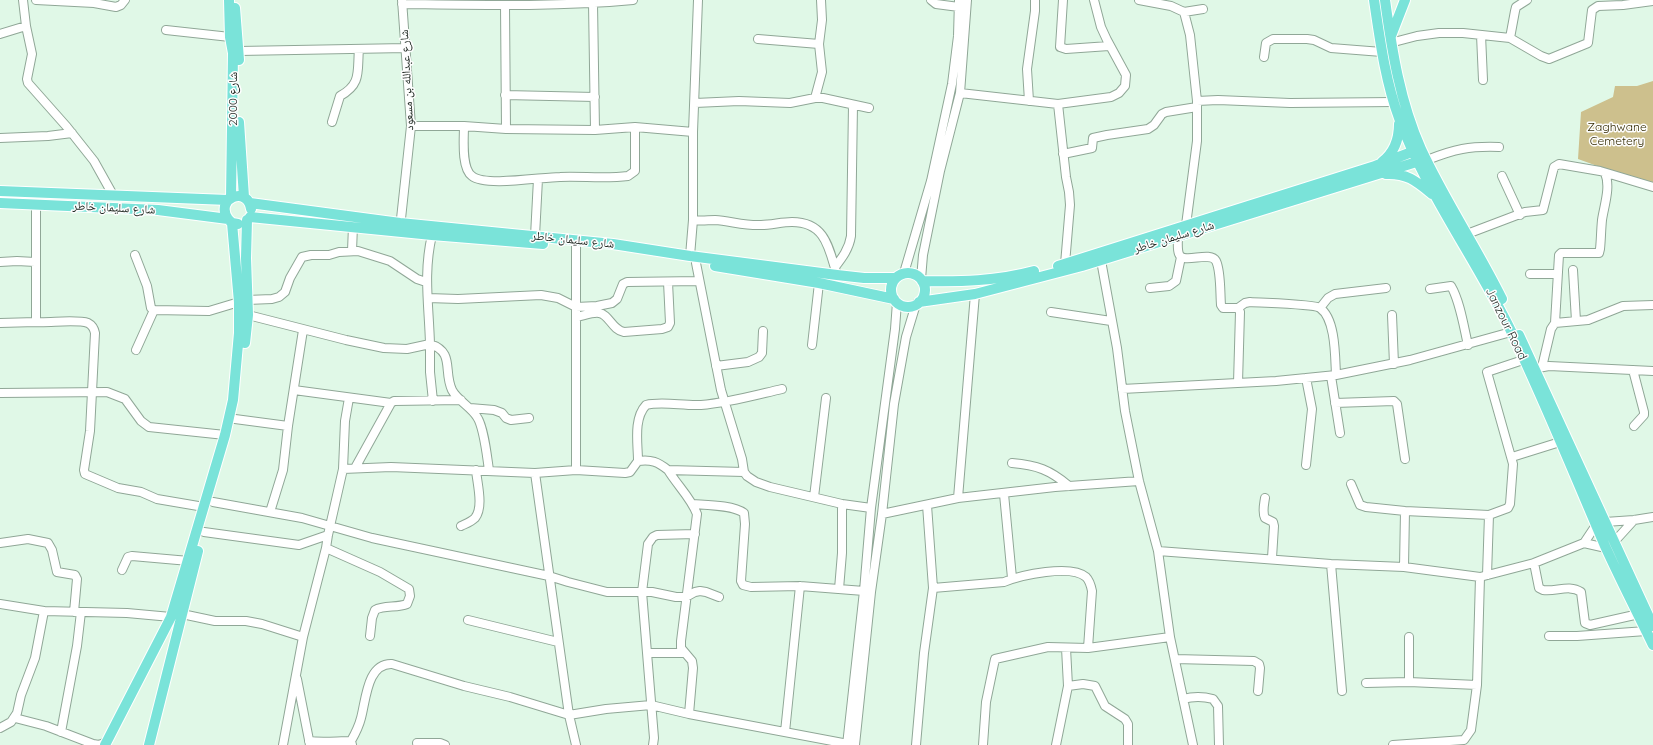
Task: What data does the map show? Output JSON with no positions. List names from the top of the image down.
{
  "streets": {
    "main road": ["شارع 2000", "شارع سليمان خاطر", "Janzour Road"],
    "street": ["شارع عبدالله بن مسعود"]
  },
  "crossings": [
    ["شارع عبدالله بن مسعود", "شارع سليمان خاطر"],
    ["شارع 2000", "شارع سليمان خاطر"],
    ["شارع سليمان خاطر", "Janzour Road"]
  ],
  "parks": ["Zaghwane Cemetery"]
}
